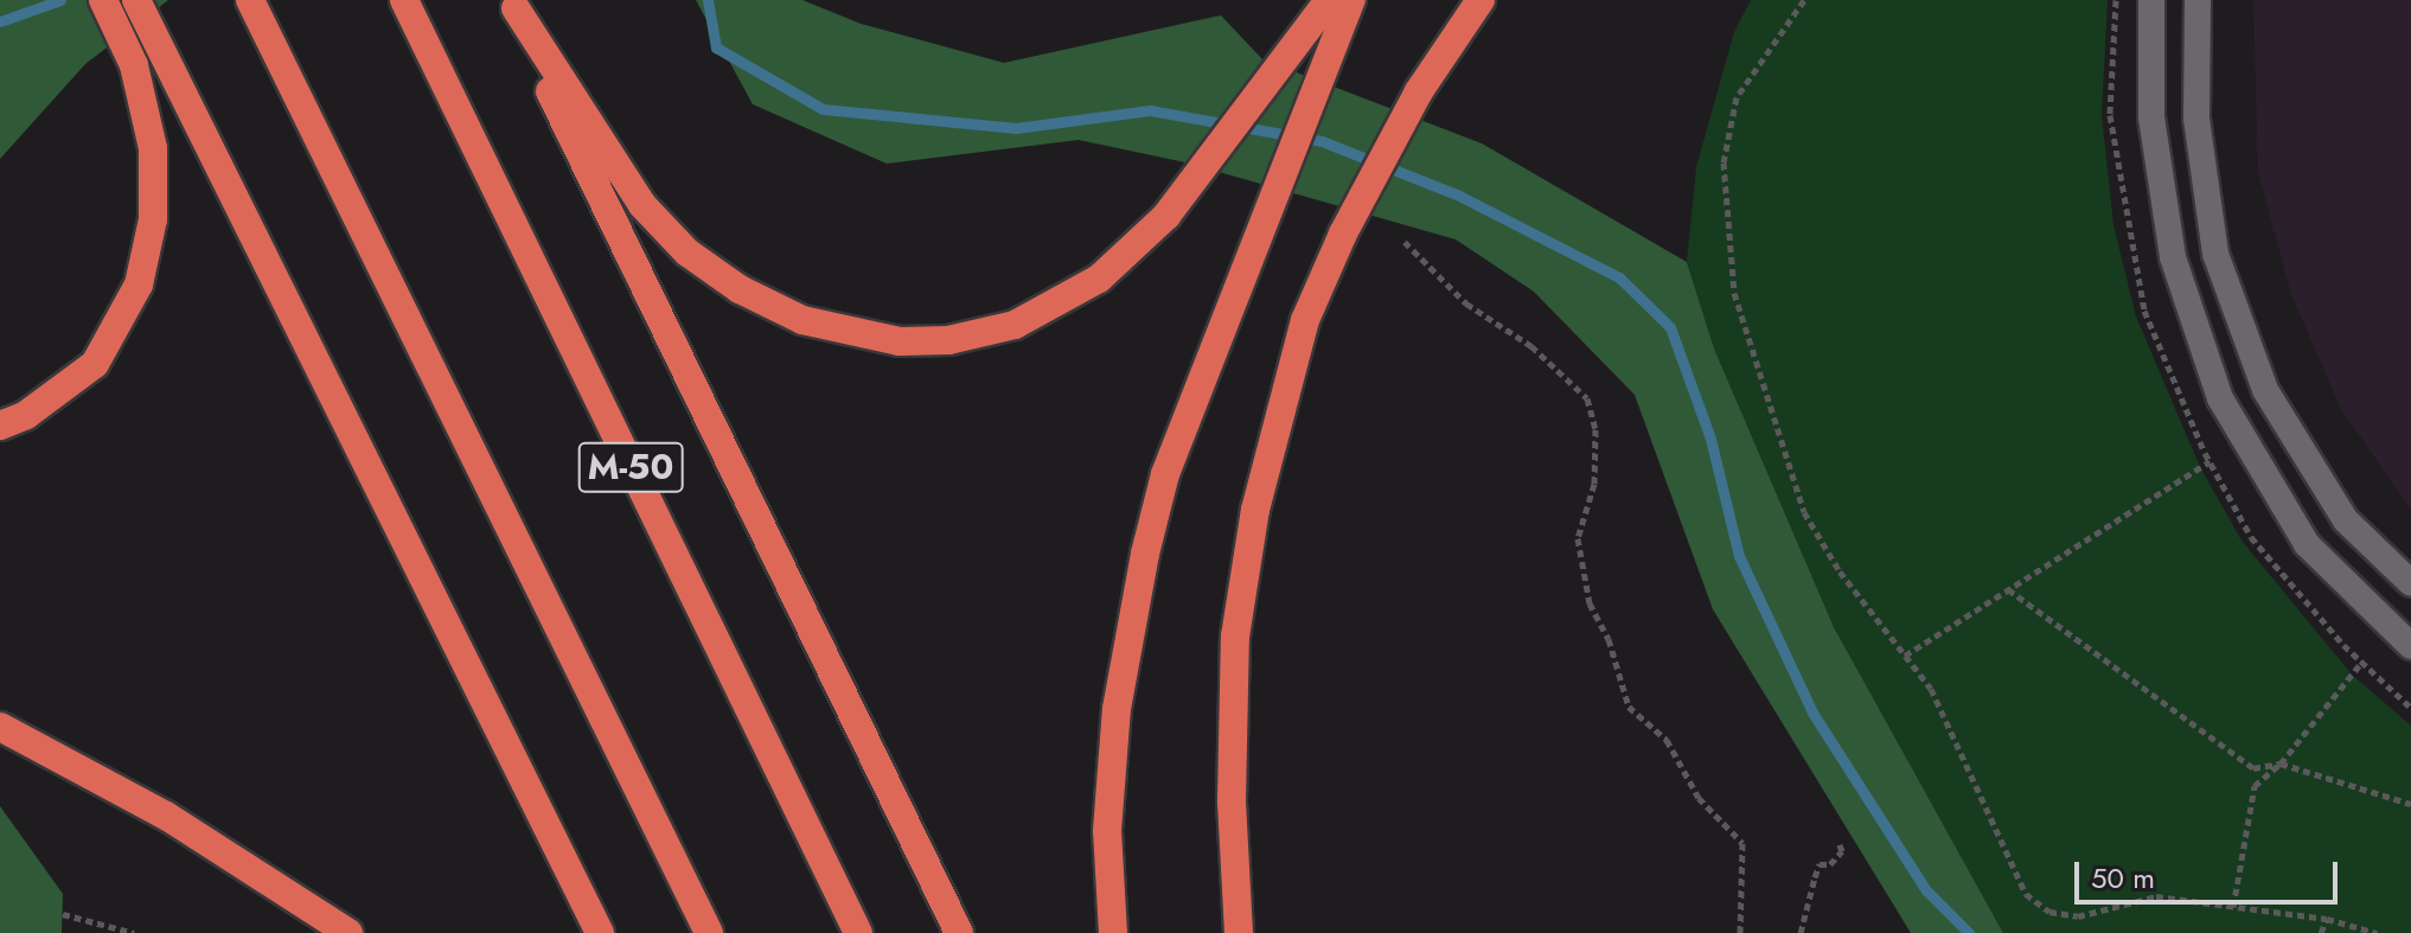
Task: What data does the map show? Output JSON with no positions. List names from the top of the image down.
{
  "streets": {
    "highway": ["M-50"]
  },
  "scale_bar": "50 m"
}
